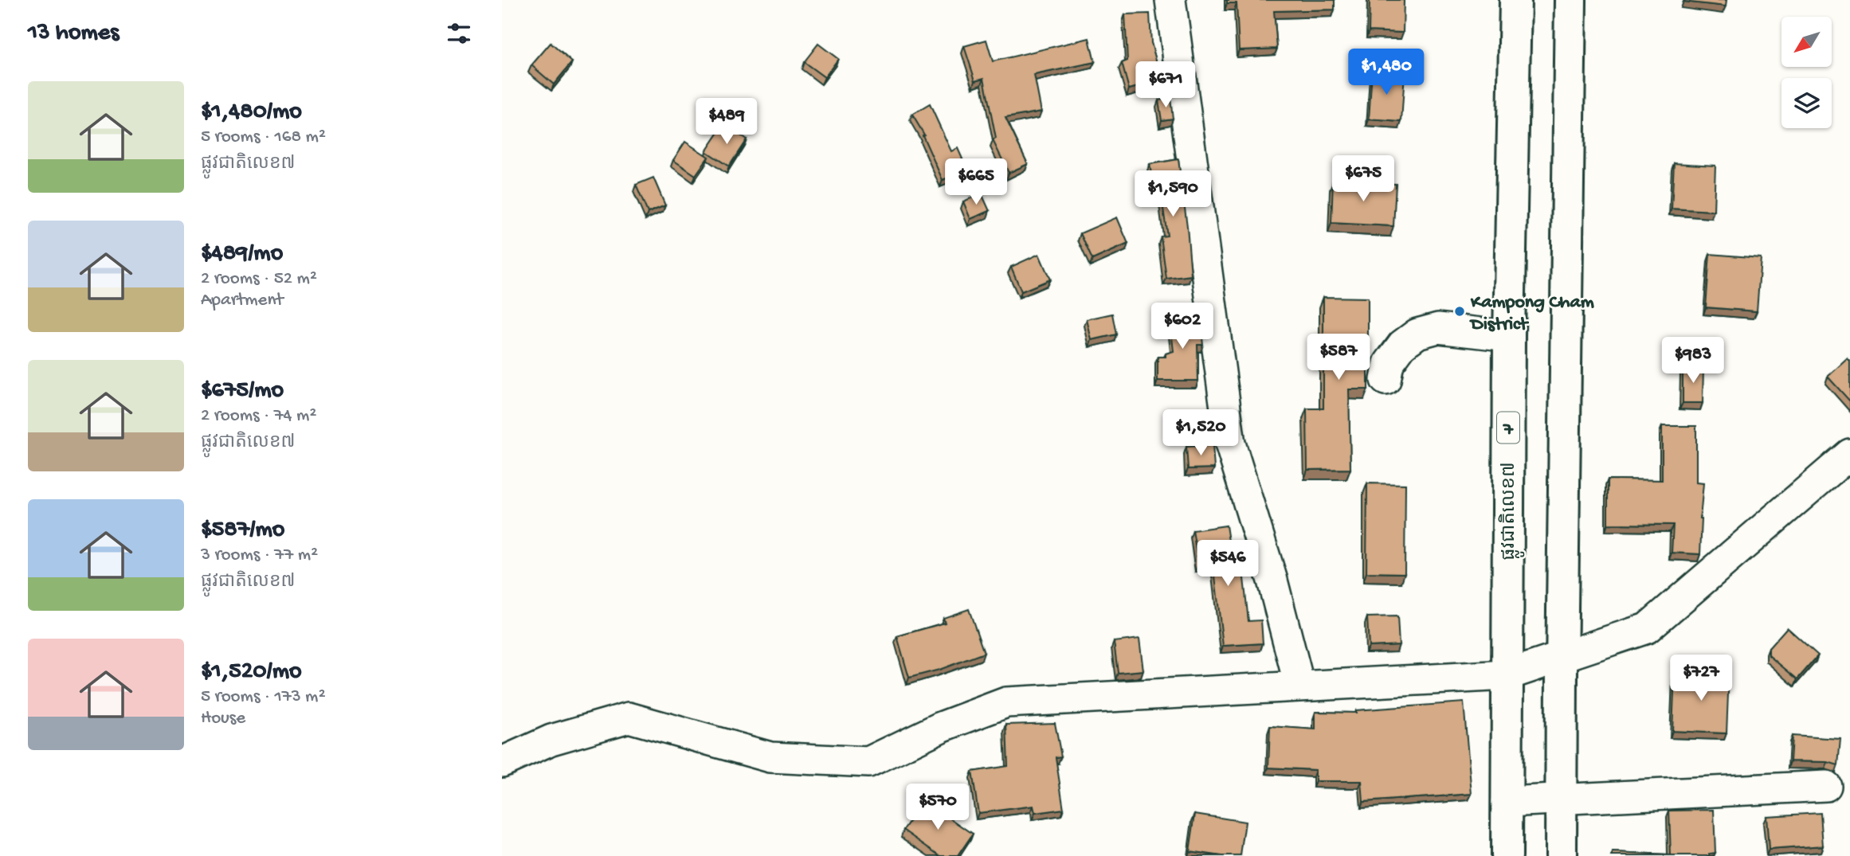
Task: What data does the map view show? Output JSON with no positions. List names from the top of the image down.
{
  "streets": {
    "highway": ["7", "ផ្លូវជាតិលេខ៧"]
  },
  "places": ["Kampong Cham District"],
  "north": "bottom left",
  "page": {
    "heading": "13 homes",
    "price": [
      "$1,480",
      "$671",
      "$489",
      "$675",
      "$665",
      "$1,590",
      "$602",
      "$587",
      "$983",
      "$1,520",
      "$546",
      "$727",
      "$570"
    ],
    "list": [
      {
        "name": "$1,480/mo",
        "note": "5 rooms · 168 m² · ផ្លូវជាតិលេខ៧"
      },
      {
        "name": "$489/mo",
        "note": "2 rooms · 52 m² · Apartment"
      },
      {
        "name": "$675/mo",
        "note": "2 rooms · 74 m² · ផ្លូវជាតិលេខ៧"
      },
      {
        "name": "$587/mo",
        "note": "3 rooms · 77 m² · ផ្លូវជាតិលេខ៧"
      },
      {
        "name": "$1,520/mo",
        "note": "5 rooms · 173 m² · House"
      }
    ]
  }
}
